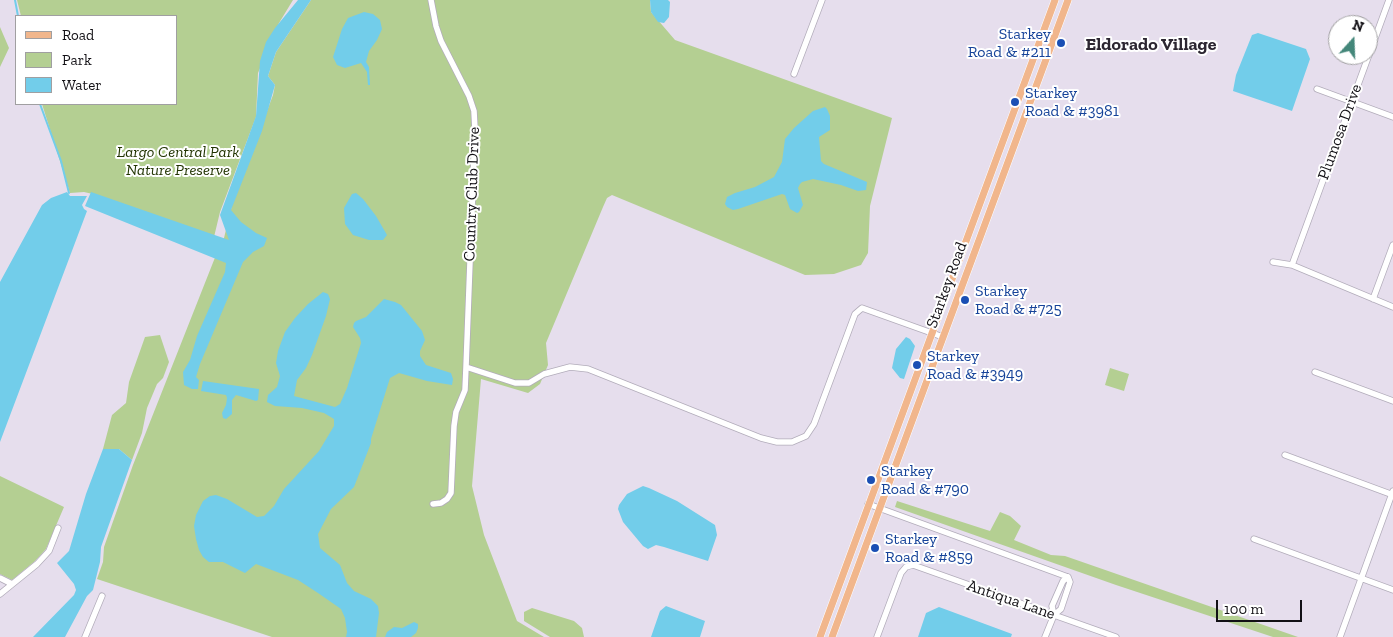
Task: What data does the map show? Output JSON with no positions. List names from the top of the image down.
{
  "streets": {
    "main road": ["Starkey Road"],
    "street": ["Plumosa Drive", "Country Club Drive", "Antiqua Lane"]
  },
  "districts": ["Eldorado Village"],
  "parks": ["Largo Central Park Nature Preserve"],
  "places": [
    "Starkey Road & #211",
    "Starkey Road & #3981",
    "Starkey Road & #725",
    "Starkey Road & #3949",
    "Starkey Road & #790",
    "Starkey Road & #859"
  ],
  "legend": ["Road", "Park", "Water"],
  "scale_bar": "100 m",
  "north": "top"
}
